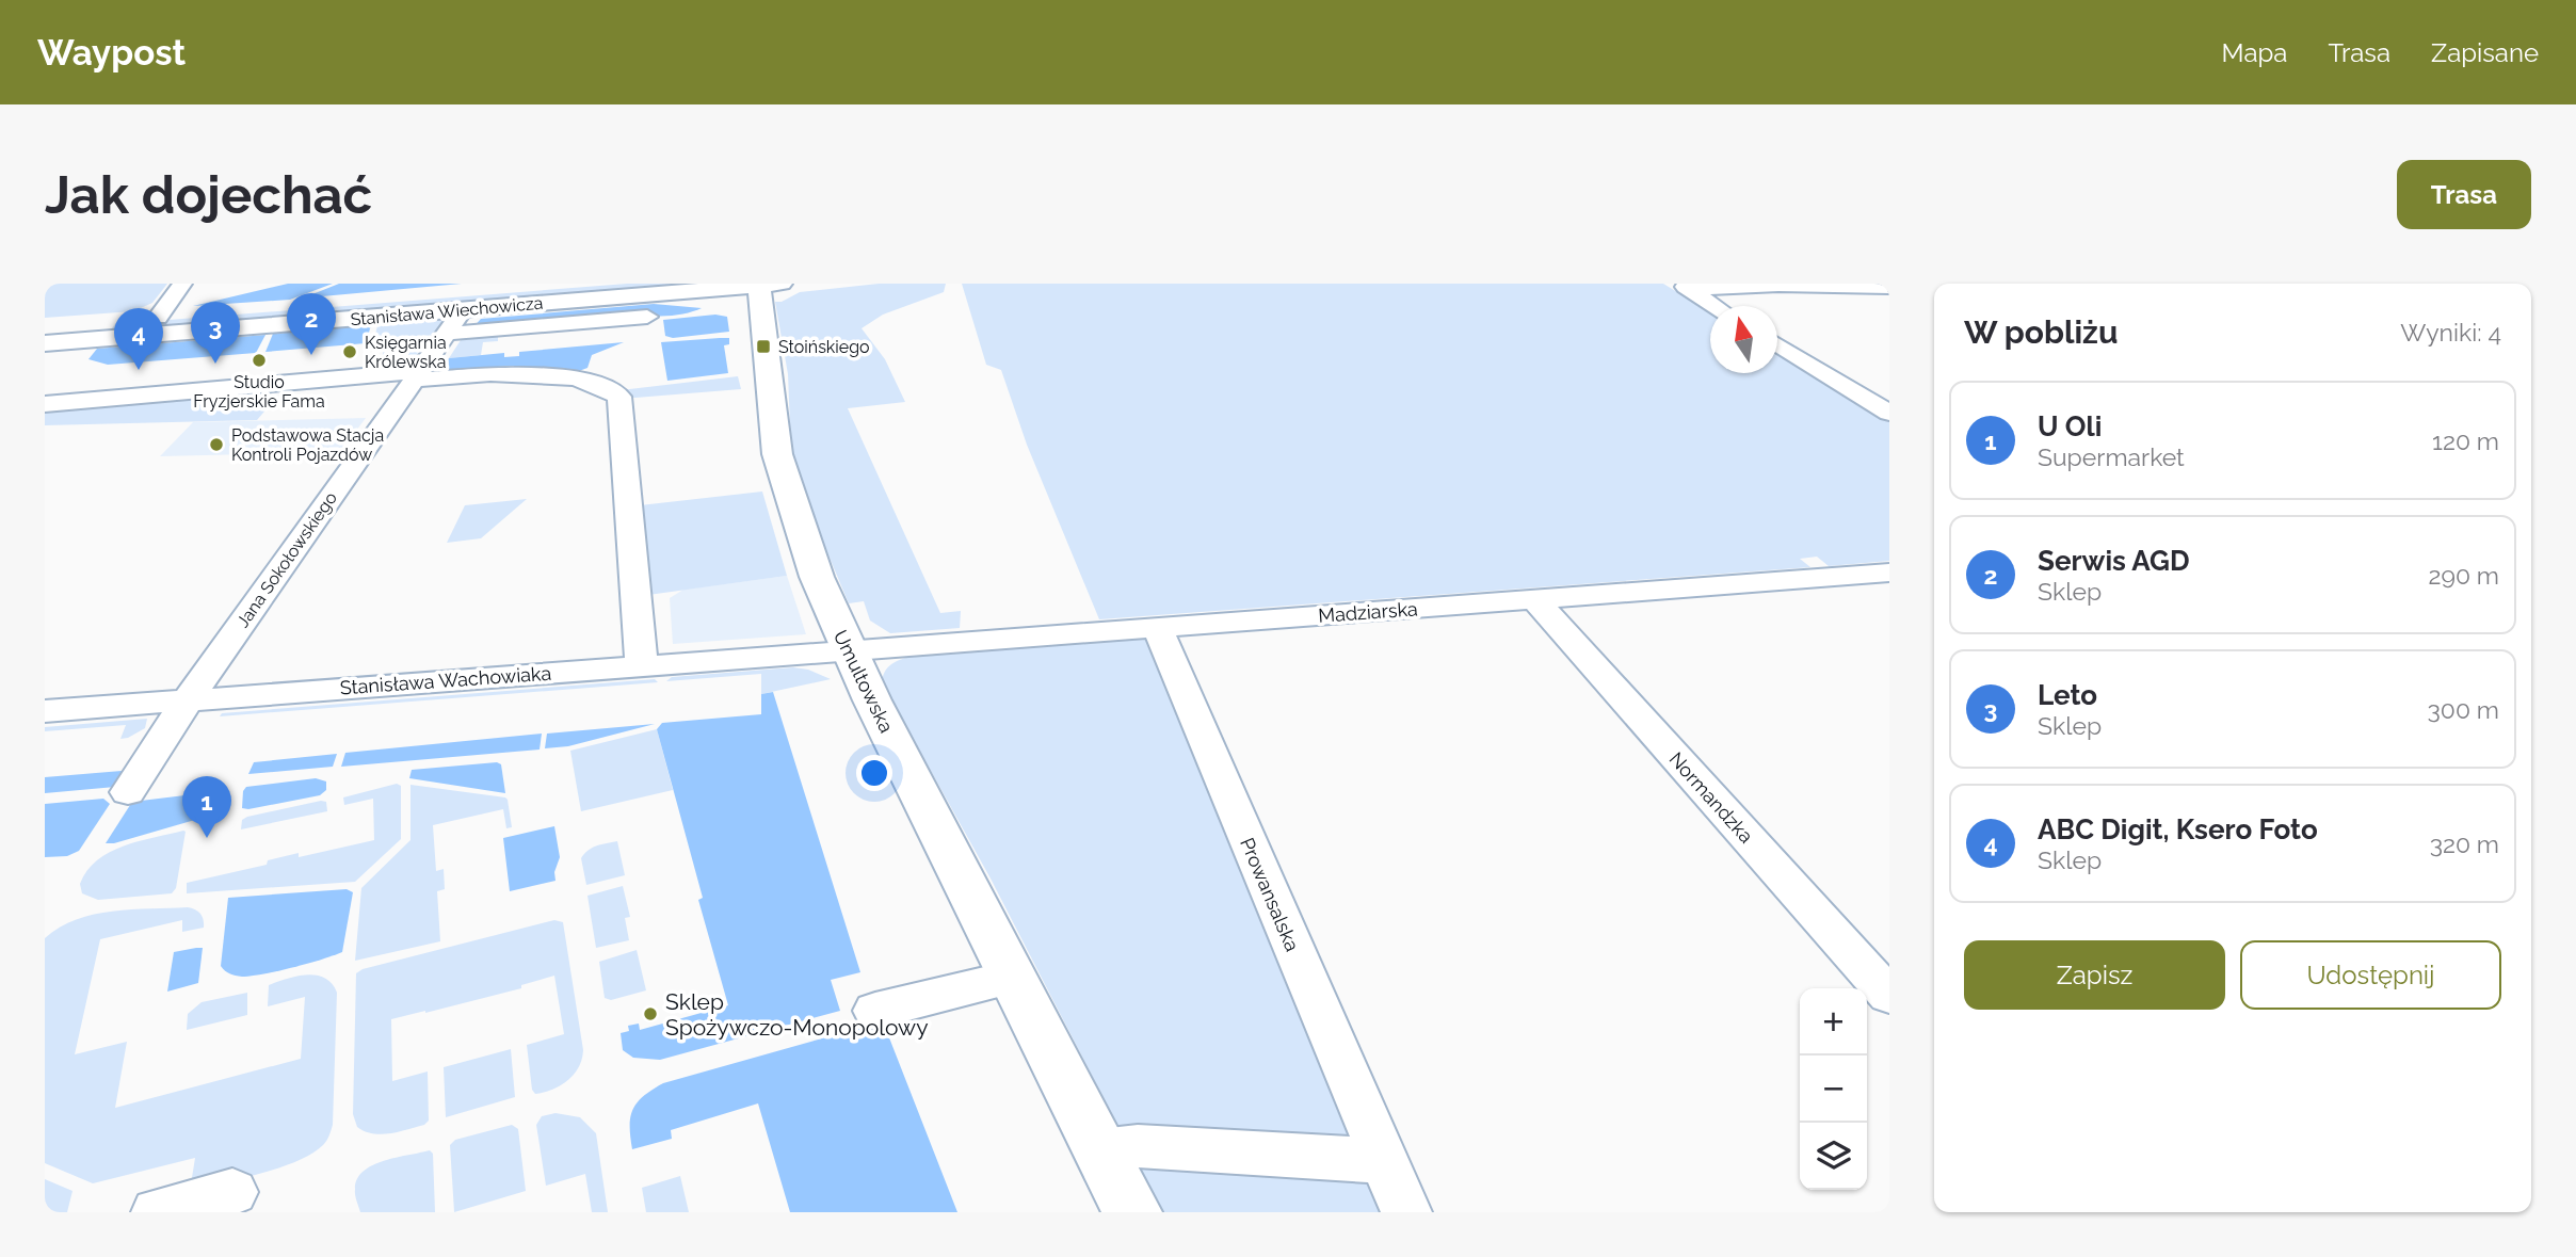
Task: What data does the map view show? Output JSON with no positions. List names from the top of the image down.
{
  "streets": {
    "street": [
      "Stanisława Wiechowicza",
      "Jana Sokołowskiego",
      "Madziarska",
      "Stanisława Wachowiaka",
      "Umultowska",
      "Normandzka",
      "Prowansalska"
    ]
  },
  "crossings": [
    ["Stanisława Wiechowicza", "Jana Sokołowskiego"],
    ["Stanisława Wiechowicza", "Umultowska"],
    ["Jana Sokołowskiego", "Stanisława Wachowiaka"],
    ["Madziarska", "Stanisława Wachowiaka"],
    ["Madziarska", "Umultowska"],
    ["Madziarska", "Normandzka"],
    ["Madziarska", "Prowansalska"],
    ["Stanisława Wachowiaka", "Umultowska"]
  ],
  "places": {
    "transit": ["Stoińskiego"],
    "other": [
      "Księgarnia Królewska",
      "Studio Fryzjerskie Fama",
      "Podstawowa Stacja Kontroli Pojazdów",
      "Sklep Spożywczo-Monopolowy"
    ]
  },
  "north": "top",
  "page": {
    "header": "Waypost",
    "nav": ["Mapa", "Trasa", "Zapisane"],
    "buttons": [
      "Trasa",
      ["Zapisz", "Udostępnij"]
    ],
    "title": "Jak dojechać",
    "heading": ["W pobliżu", "Wyniki: 4"],
    "pins": [
      "2",
      "3",
      "4",
      "1"
    ],
    "list": [
      {
        "mark": "1",
        "name": "U Oli",
        "note": "Supermarket",
        "value": "120 m"
      },
      {
        "mark": "2",
        "name": "Serwis AGD",
        "note": "Sklep",
        "value": "290 m"
      },
      {
        "mark": "3",
        "name": "Leto",
        "note": "Sklep",
        "value": "300 m"
      },
      {
        "mark": "4",
        "name": "ABC Digit, Ksero Foto",
        "note": "Sklep",
        "value": "320 m"
      }
    ],
    "map_buttons": ["+", "−"]
  }
}
